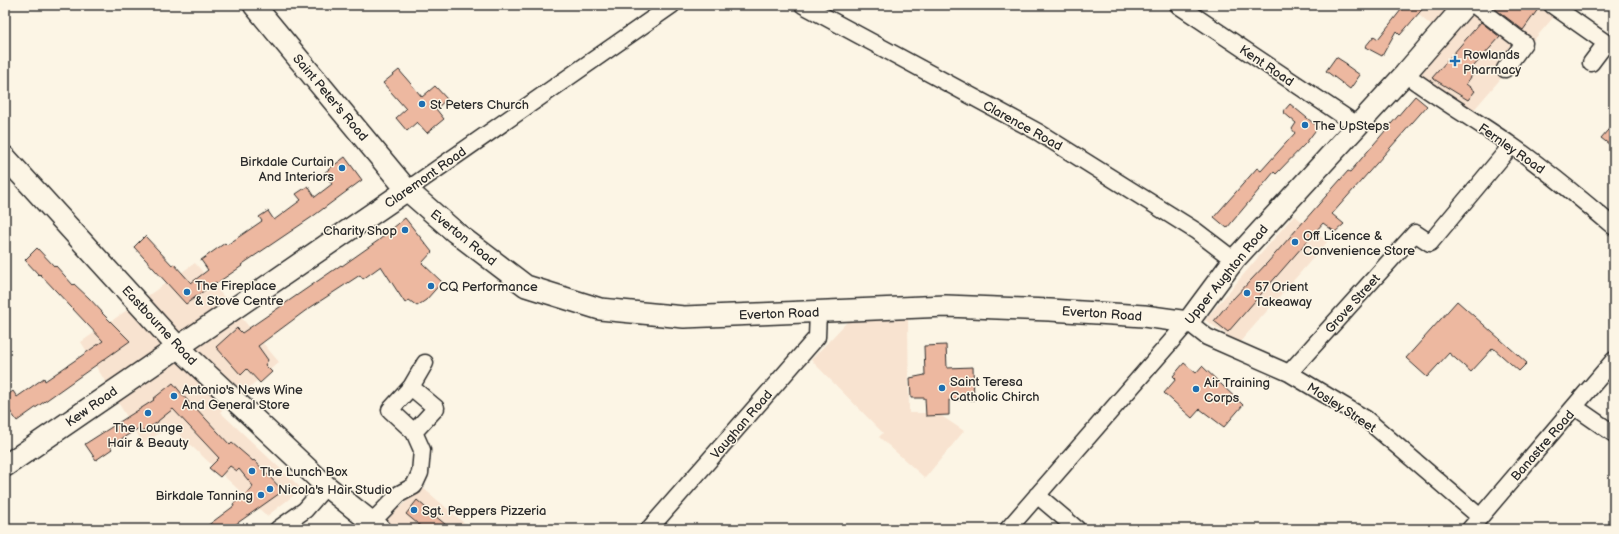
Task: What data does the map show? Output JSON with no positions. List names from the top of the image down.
{
  "streets": {
    "main road": [
      "Saint Peter's Road",
      "Claremont Road",
      "Everton Road",
      "Upper Aughton Road",
      "Eastbourne Road",
      "Kew Road"
    ],
    "street": [
      "Kent Road",
      "Clarence Road",
      "Fernley Road",
      "Grove Street",
      "Mosley Street",
      "Vaughan Road",
      "Banastre Road"
    ]
  },
  "crossings": [
    ["Kent Road", "Upper Aughton Road"],
    ["Saint Peter's Road", "Claremont Road"],
    ["Saint Peter's Road", "Everton Road"],
    ["Clarence Road", "Upper Aughton Road"],
    ["Fernley Road", "Upper Aughton Road"],
    ["Fernley Road", "Grove Street"],
    ["Claremont Road", "Everton Road"],
    ["Claremont Road", "Eastbourne Road"],
    ["Claremont Road", "Kew Road"],
    ["Everton Road", "Upper Aughton Road"],
    ["Everton Road", "Mosley Street"],
    ["Everton Road", "Vaughan Road"],
    ["Upper Aughton Road", "Mosley Street"],
    ["Grove Street", "Mosley Street"],
    ["Eastbourne Road", "Kew Road"],
    ["Mosley Street", "Banastre Road"]
  ],
  "places": {
    "health": ["Rowlands Pharmacy"],
    "other": [
      "St Peters Church",
      "The UpSteps",
      "Birkdale Curtain And Interiors",
      "Charity Shop",
      "Off Licence & Convenience Store",
      "CQ Performance",
      "The Fireplace & Stove Centre",
      "57 Orient Takeaway",
      "Saint Teresa Catholic Chirch",
      "Air Training Corps",
      "Antonio's News Wine And General Store",
      "The Lounge Hair & Beauty",
      "The Lunch Box",
      "Nicola's Hair Studio",
      "Birkdale Tanning",
      "Sgt. Peppers Pizzeria"
    ]
  }
}
